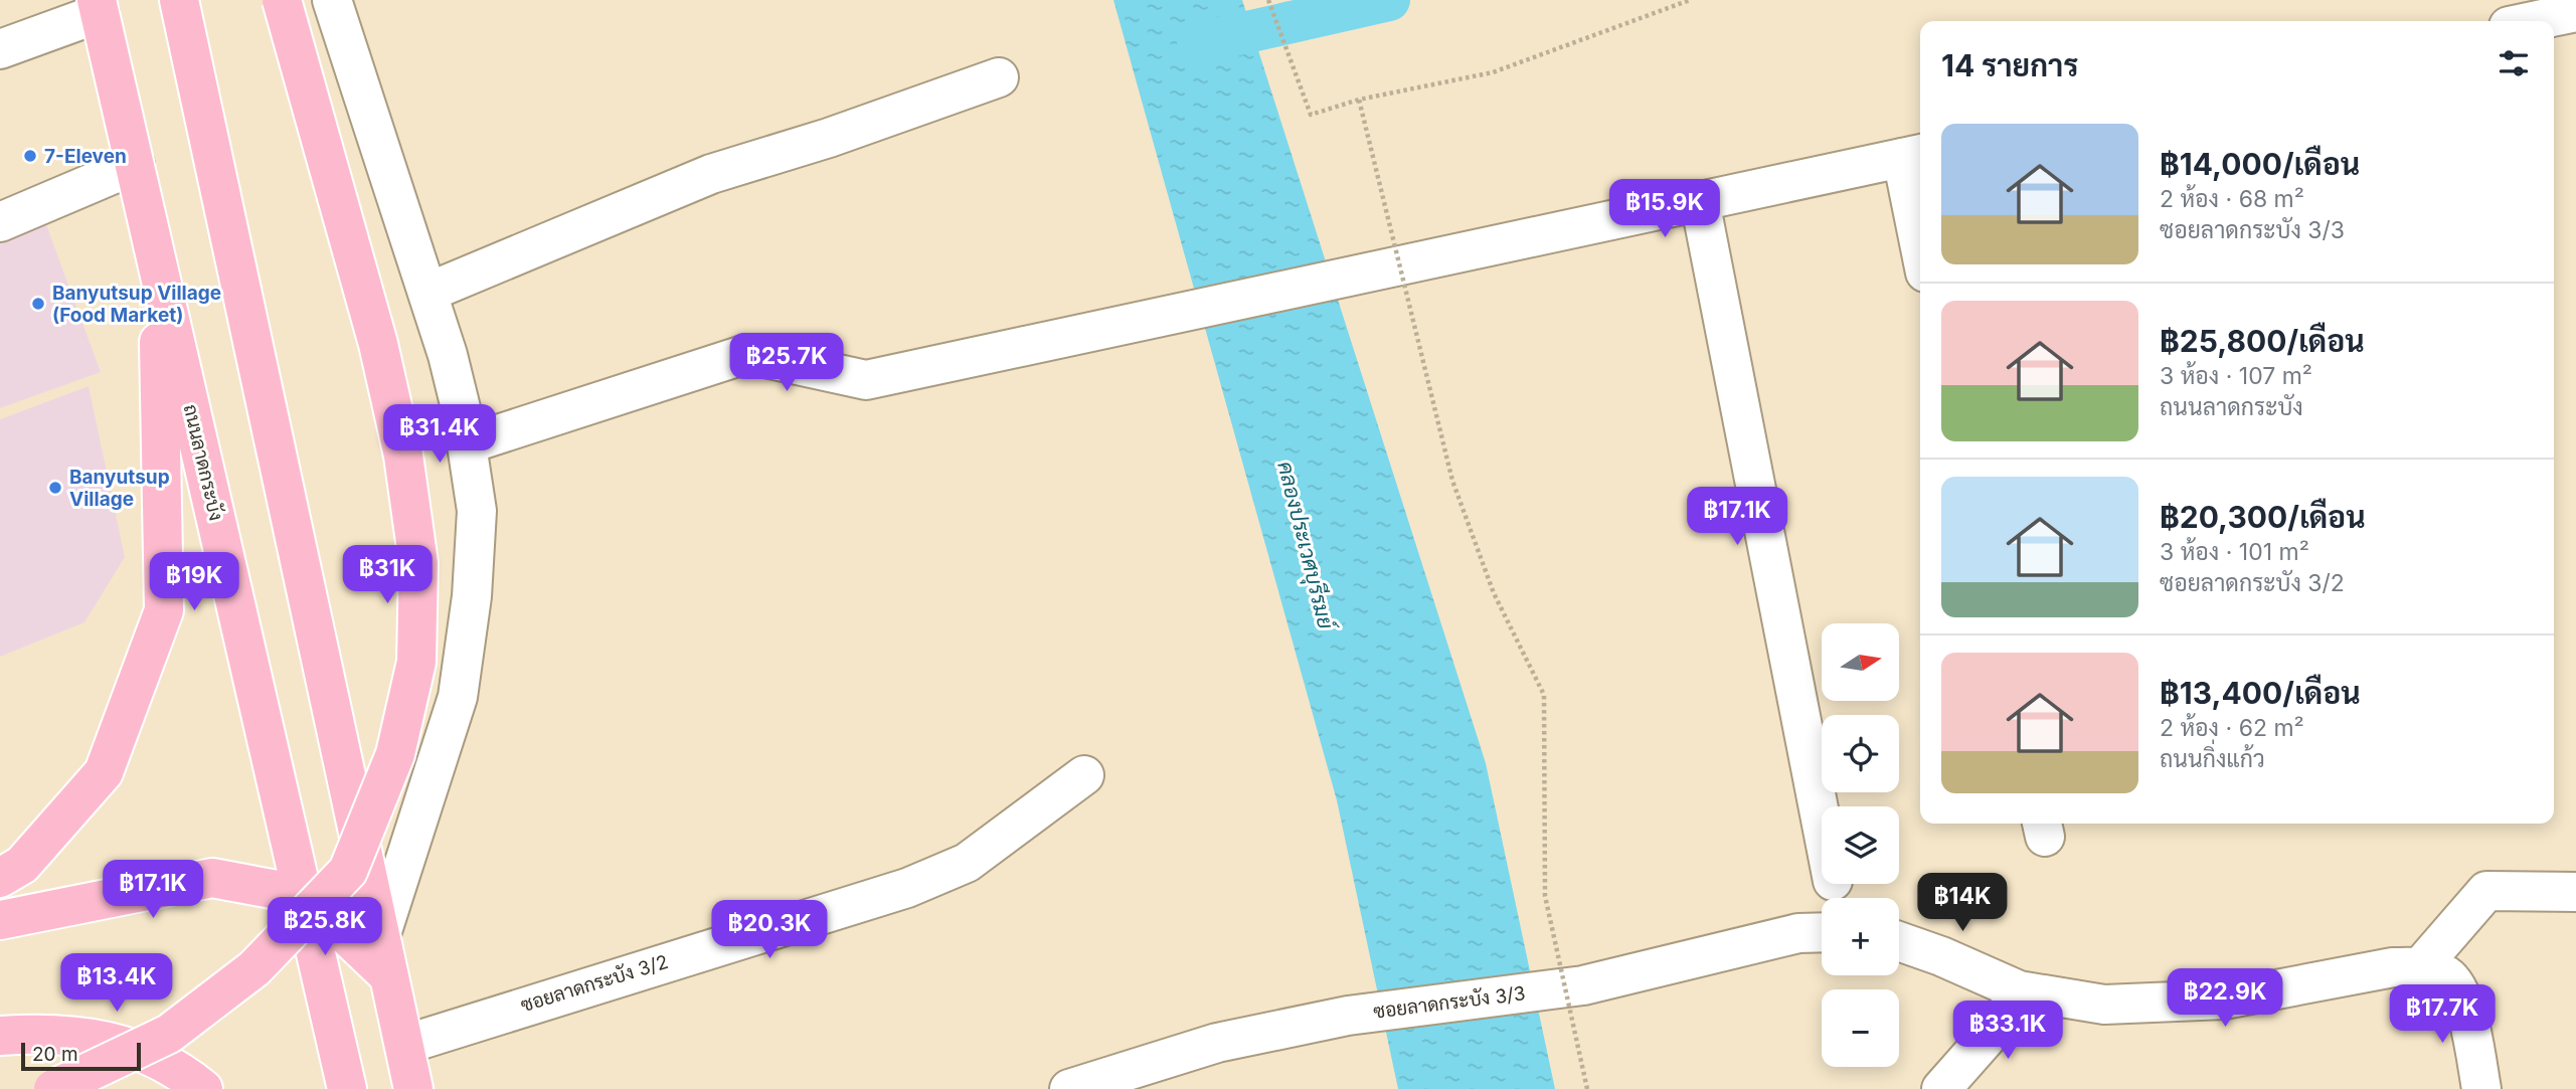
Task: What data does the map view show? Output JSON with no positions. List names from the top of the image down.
{
  "streets": {
    "main road": ["ถนนลาดกระบัง"],
    "street": ["ซอยลาดกระบัง 3/2", "ซอยลาดกระบัง 3/3"]
  },
  "water": ["คลองประเวศบุรีรมย์"],
  "places": ["7-Eleven", "Banyutsup Village (Food Market)", "Banyutsup Village"],
  "scale_bar": "20 m",
  "north": "right",
  "page": {
    "heading": "14 รายการ",
    "list": [
      {
        "name": "฿14,000/เดือน",
        "note": "2 ห้อง · 68 m² · ซอยลาดกระบัง 3/3"
      },
      {
        "name": "฿25,800/เดือน",
        "note": "3 ห้อง · 107 m² · ถนนลาดกระบัง"
      },
      {
        "name": "฿20,300/เดือน",
        "note": "3 ห้อง · 101 m² · ซอยลาดกระบัง 3/2"
      },
      {
        "name": "฿13,400/เดือน",
        "note": "2 ห้อง · 62 m² · ถนนกิ่งแก้ว"
      }
    ],
    "price": [
      "฿15.9K",
      "฿25.7K",
      "฿31.4K",
      "฿17.1K",
      "฿31K",
      "฿19K",
      "฿17.1K",
      "฿14K",
      "฿25.8K",
      "฿20.3K",
      "฿13.4K",
      "฿22.9K",
      "฿17.7K",
      "฿33.1K"
    ],
    "map_buttons": ["+", "−"],
    "scale": "20 m"
  }
}
